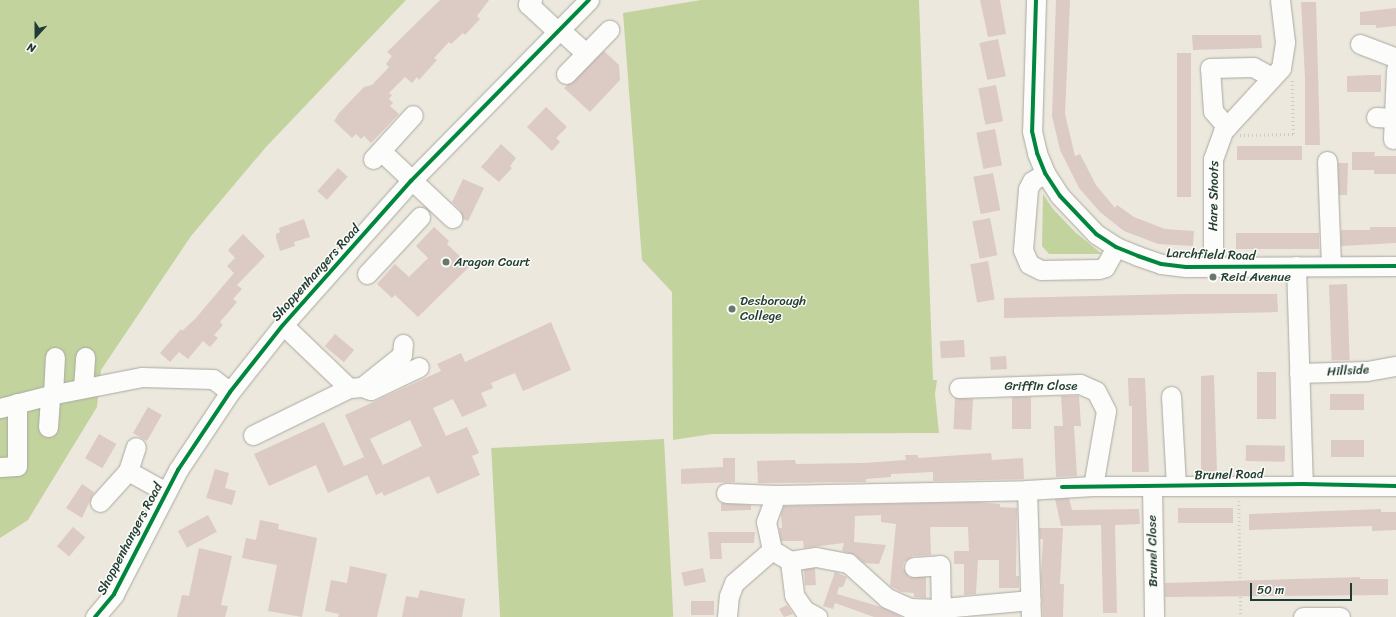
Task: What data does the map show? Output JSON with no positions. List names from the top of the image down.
{
  "streets": {
    "street": [
      "Hare Shoots",
      "Larchfield Road",
      "Shoppenhangers Road",
      "Hillside",
      "Griffin Close",
      "Brunel Road",
      "Brunel Close"
    ]
  },
  "crossings": [
    ["Hare Shoots", "Larchfield Road"],
    ["Griffin Close", "Brunel Road"],
    ["Brunel Road", "Brunel Close"]
  ],
  "places": ["Aragon Court", "Reid Avenue", "Desborough College"],
  "scale_bar": "50 m",
  "north": "bottom"
}
